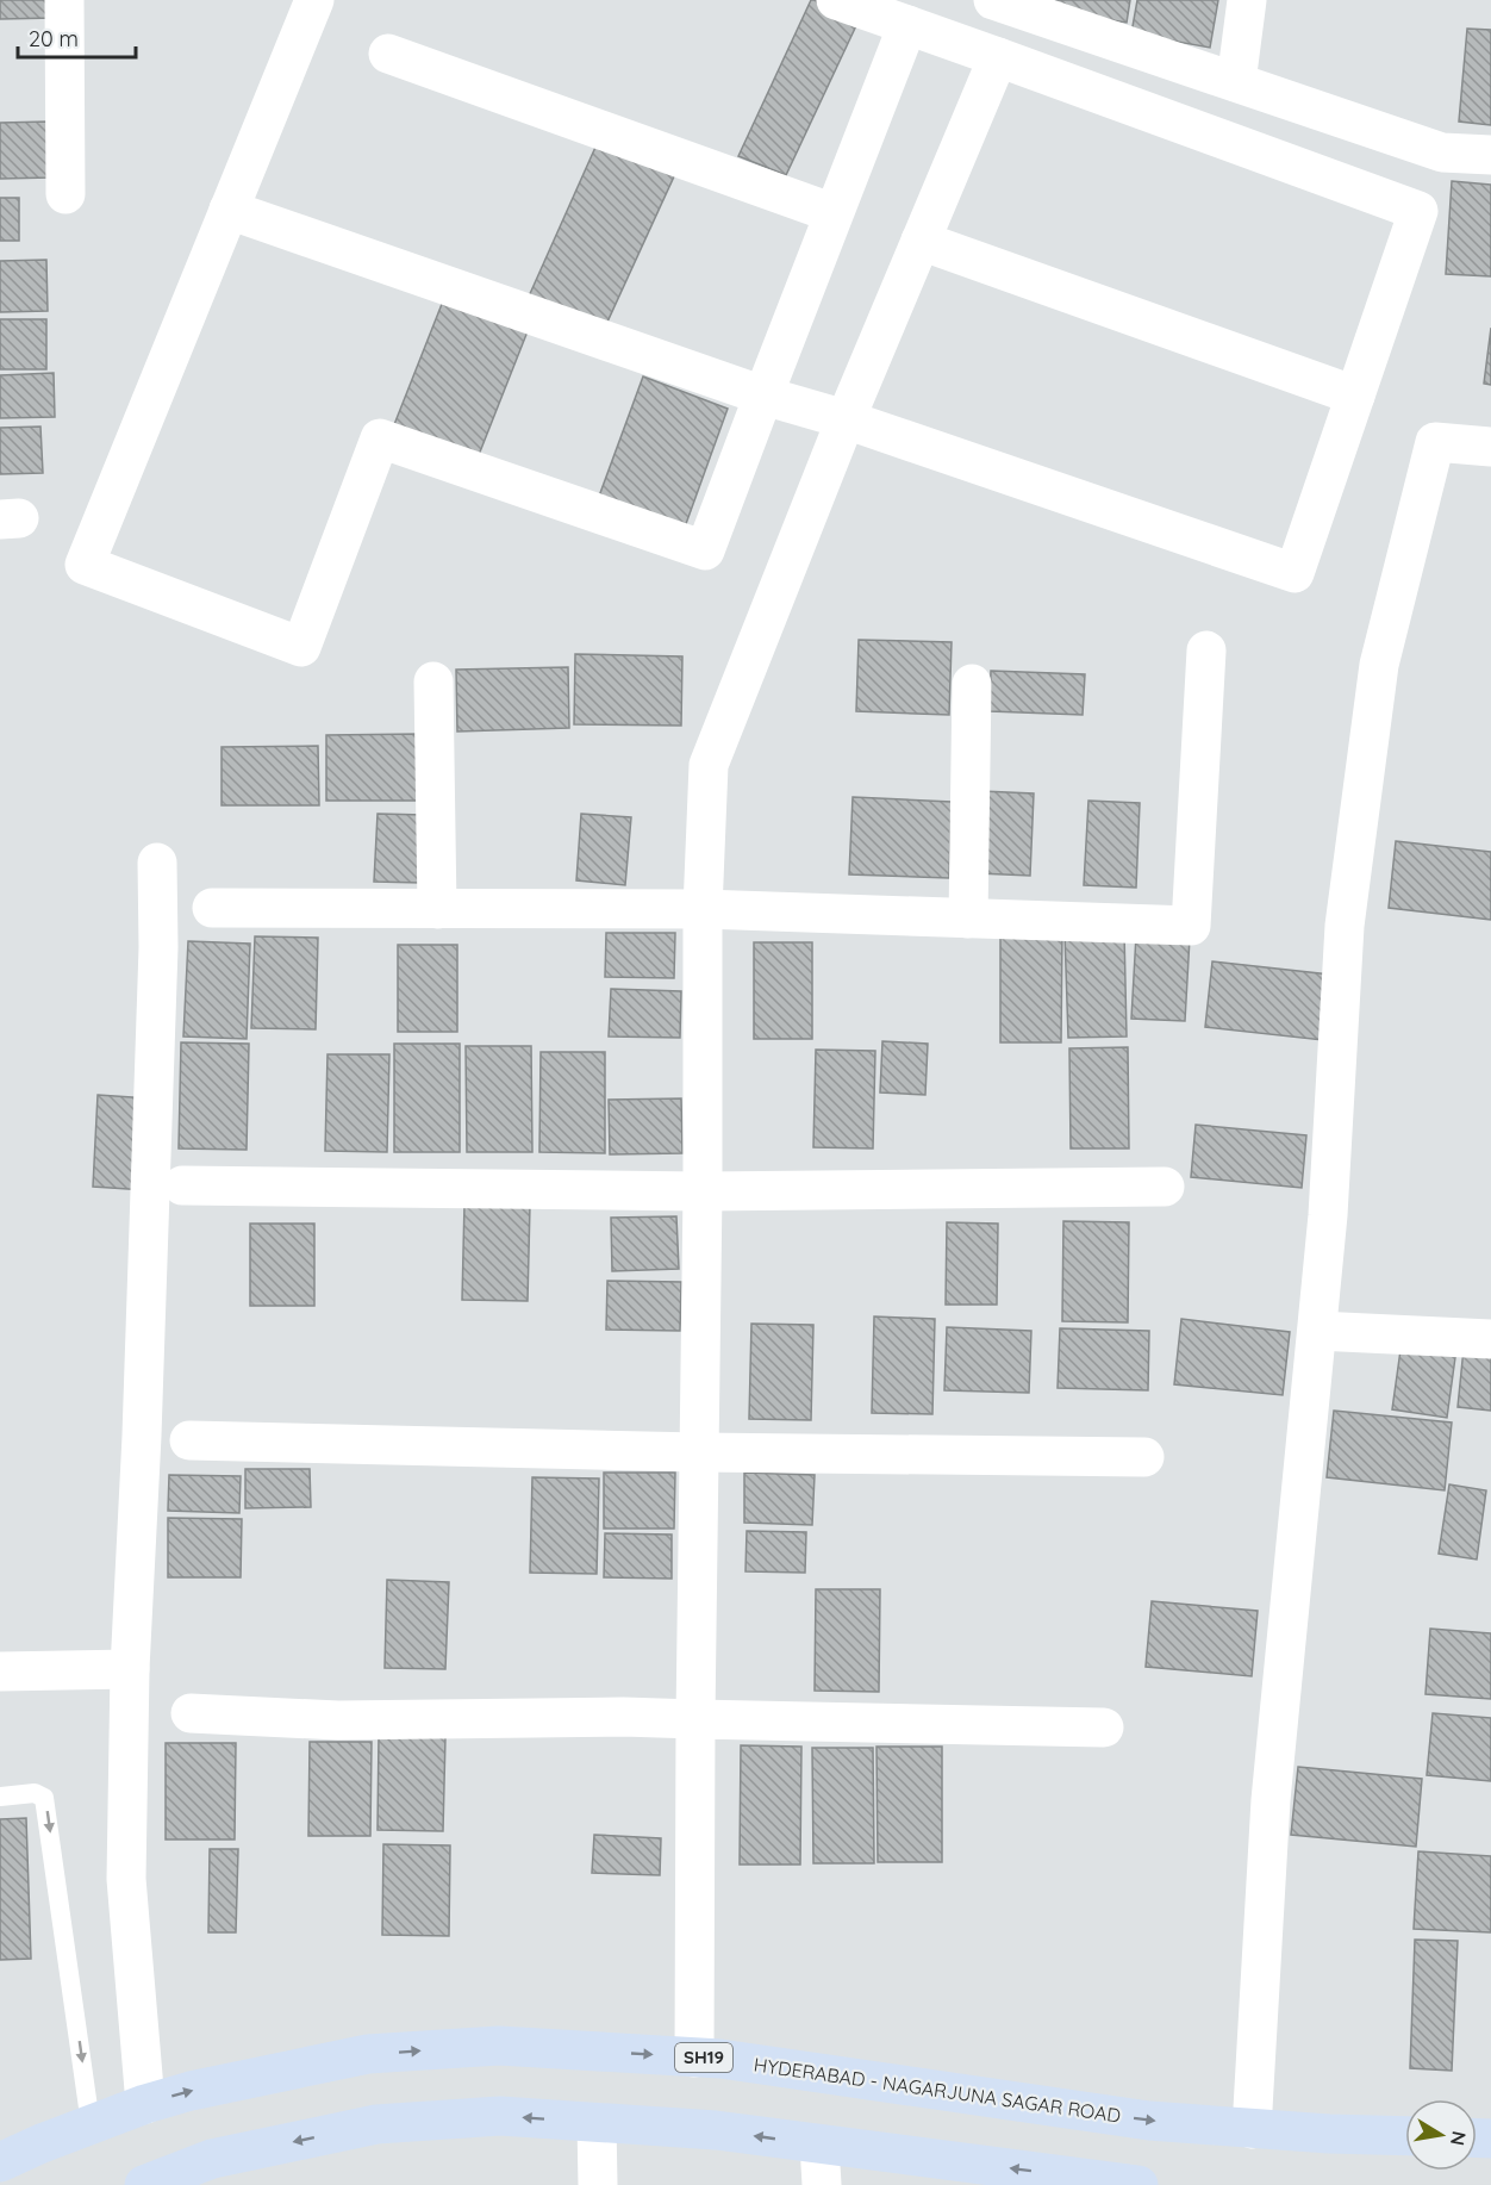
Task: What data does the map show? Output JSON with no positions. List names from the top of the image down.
{
  "streets": {
    "main road": ["SH19", "HYDERABAD - NAGARJUNA SAGAR ROAD"]
  },
  "scale_bar": "20 m",
  "north": "right"
}
